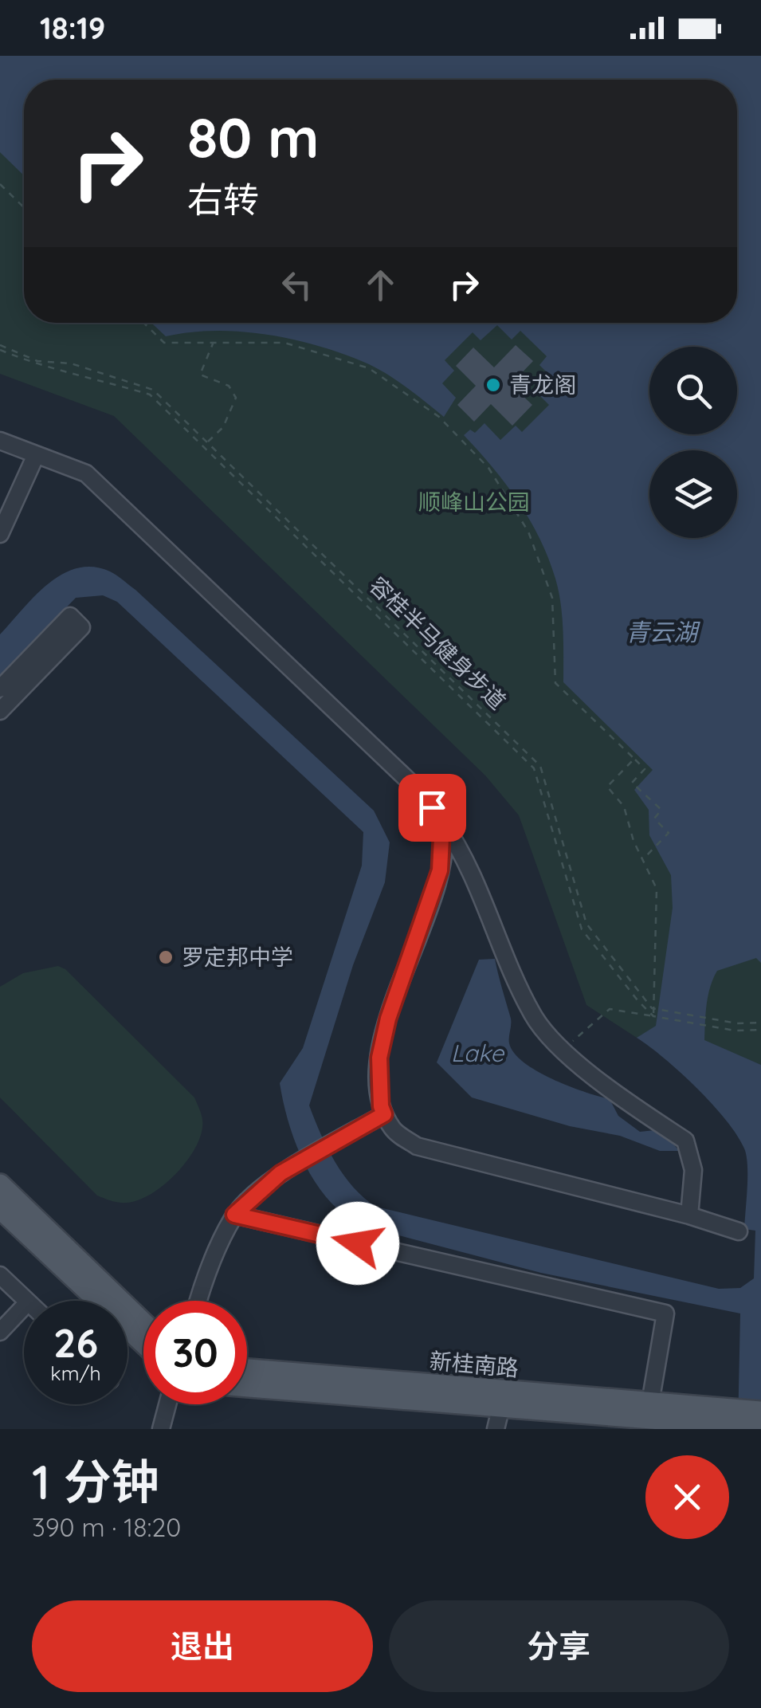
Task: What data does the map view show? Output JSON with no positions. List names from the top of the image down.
{
  "streets": {
    "main road": ["新桂南路"],
    "path": ["容桂半马健身步道"]
  },
  "water": ["青云湖", "Lake"],
  "parks": ["顺峰山公园"],
  "places": ["青龙阁", "罗定邦中学"],
  "page": {
    "status": "18:19",
    "turn": ["80 m", "右转"],
    "speed": "26 km/h",
    "limit": "30",
    "heading": ["1 分钟", "390 m · 18:20"],
    "buttons": ["退出", "分享"]
  }
}
